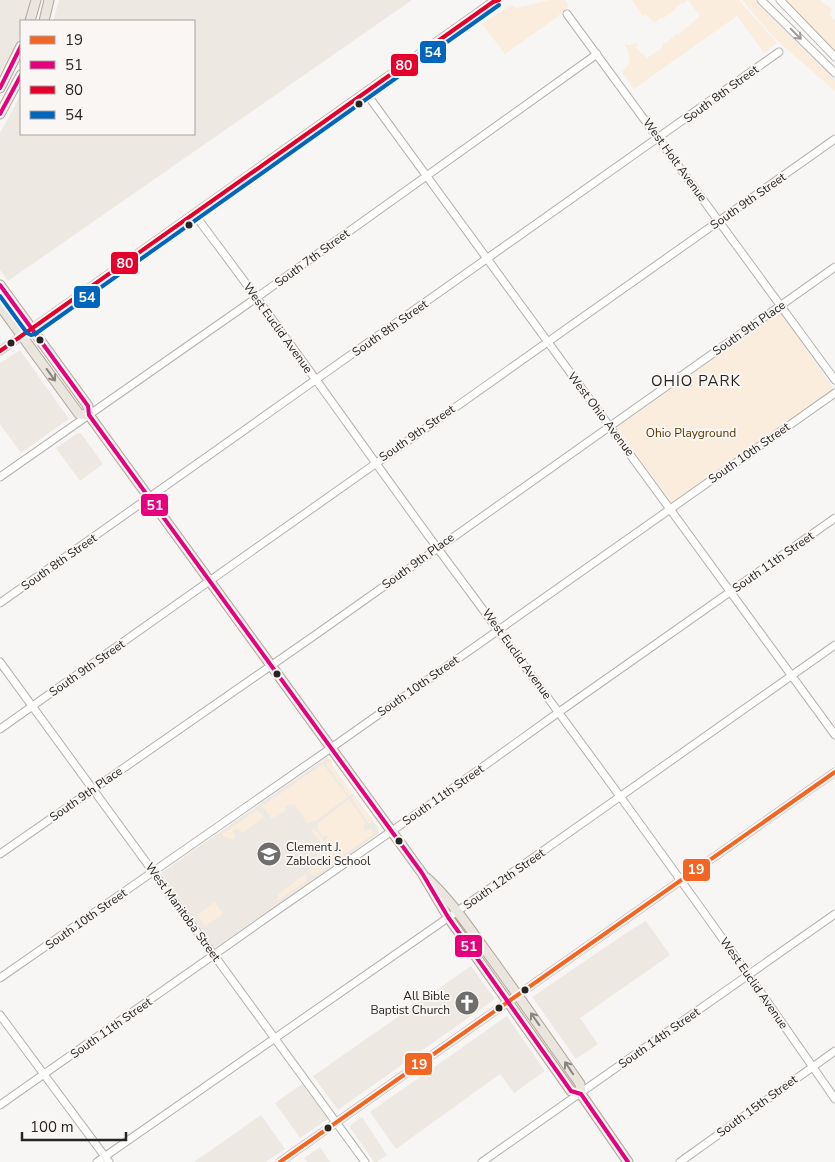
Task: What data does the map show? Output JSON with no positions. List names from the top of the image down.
{
  "streets": {
    "street": [
      "South 8th Street",
      "West Holt Avenue",
      "South 9th Street",
      "South 7th Street",
      "West Euclid Avenue",
      "South 9th Place",
      "West Ohio Avenue",
      "South 10th Street",
      "South 11th Street",
      "South 12th Street",
      "West Manitoba Street",
      "South 14th Street",
      "South 15th Street"
    ]
  },
  "crossings": [
    ["South 8th Street", "West Holt Avenue"],
    ["South 8th Street", "West Euclid Avenue"],
    ["South 8th Street", "West Ohio Avenue"],
    ["West Holt Avenue", "South 9th Street"],
    ["West Holt Avenue", "South 7th Street"],
    ["West Holt Avenue", "South 9th Place"],
    ["South 9th Street", "West Euclid Avenue"],
    ["South 9th Street", "West Ohio Avenue"],
    ["South 9th Street", "West Manitoba Street"],
    ["South 7th Street", "West Euclid Avenue"],
    ["South 7th Street", "West Ohio Avenue"],
    ["West Euclid Avenue", "South 9th Place"],
    ["West Euclid Avenue", "South 10th Street"],
    ["West Euclid Avenue", "South 11th Street"],
    ["West Euclid Avenue", "South 12th Street"],
    ["West Euclid Avenue", "South 14th Street"],
    ["West Euclid Avenue", "South 15th Street"],
    ["South 9th Place", "West Ohio Avenue"],
    ["South 9th Place", "West Manitoba Street"],
    ["West Ohio Avenue", "South 10th Street"],
    ["West Ohio Avenue", "South 11th Street"],
    ["West Ohio Avenue", "South 12th Street"],
    ["South 10th Street", "West Manitoba Street"],
    ["South 11th Street", "West Manitoba Street"],
    ["South 12th Street", "West Manitoba Street"]
  ],
  "districts": ["OHIO PARK"],
  "parks": ["Ohio Playground"],
  "places": {
    "school or university": ["Clement J. Zablocki School"],
    "church": ["All Bible Baptist Church"]
  },
  "lines": [
    "transit line 80",
    "transit line 54",
    "transit line 51",
    "transit line 19"
  ],
  "legend": [
    "19",
    "51",
    "80",
    "54"
  ],
  "scale_bar": "100 m"
}
